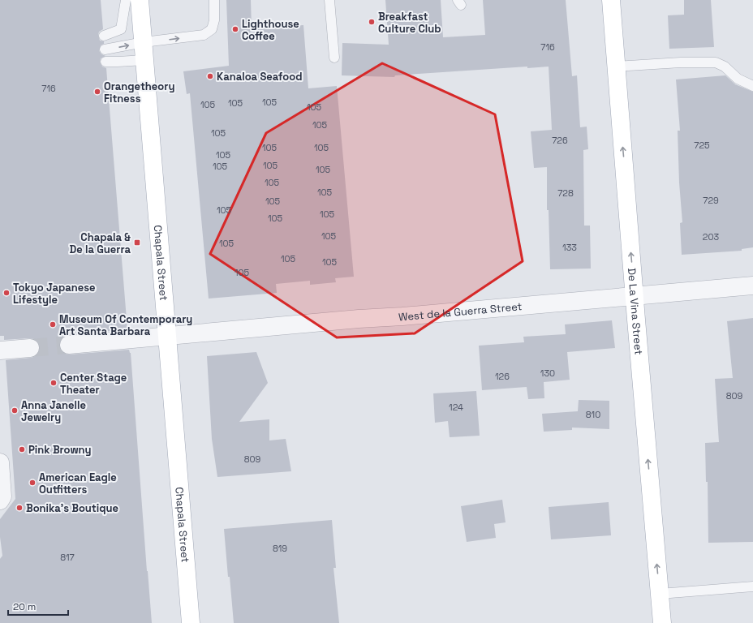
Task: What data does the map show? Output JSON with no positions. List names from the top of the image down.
{
  "streets": {
    "main road": ["Chapala Street", "De La Vina Street"],
    "street": ["West de la Guerra Street"]
  },
  "crossings": [
    ["Chapala Street", "West de la Guerra Street"],
    ["West de la Guerra Street", "De La Vina Street"]
  ],
  "one_way": ["De La Vina Street"],
  "places": {
    "other": [
      "Breakfast Culture Club",
      "Lighthouse Coffee",
      "Kanaloa Seafood",
      "Orangetheory Fitness",
      "Tokyo Japanese Lifestyle",
      "Museum Of Contemporary Art Santa Barbara",
      "Center Stage Theater",
      "Anna Janelle Jewelry",
      "Pink Browny",
      "American Eagle Outfitters",
      "Bonika's Boutique"
    ],
    "transit": ["Chapala & De la Guerra"]
  },
  "house_numbers": [
    "716",
    "716",
    "105",
    "105",
    "105",
    "105",
    "105",
    "105",
    "726",
    "725",
    "105",
    "105",
    "105",
    "105",
    "105",
    "105",
    "105",
    "105",
    "728",
    "729",
    "105",
    "105",
    "105",
    "105",
    "105",
    "203",
    "105",
    "133",
    "105",
    "105",
    "105",
    "130",
    "126",
    "809",
    "124",
    "810",
    "809",
    "819",
    "817"
  ],
  "scale_bar": "20 m"
}
